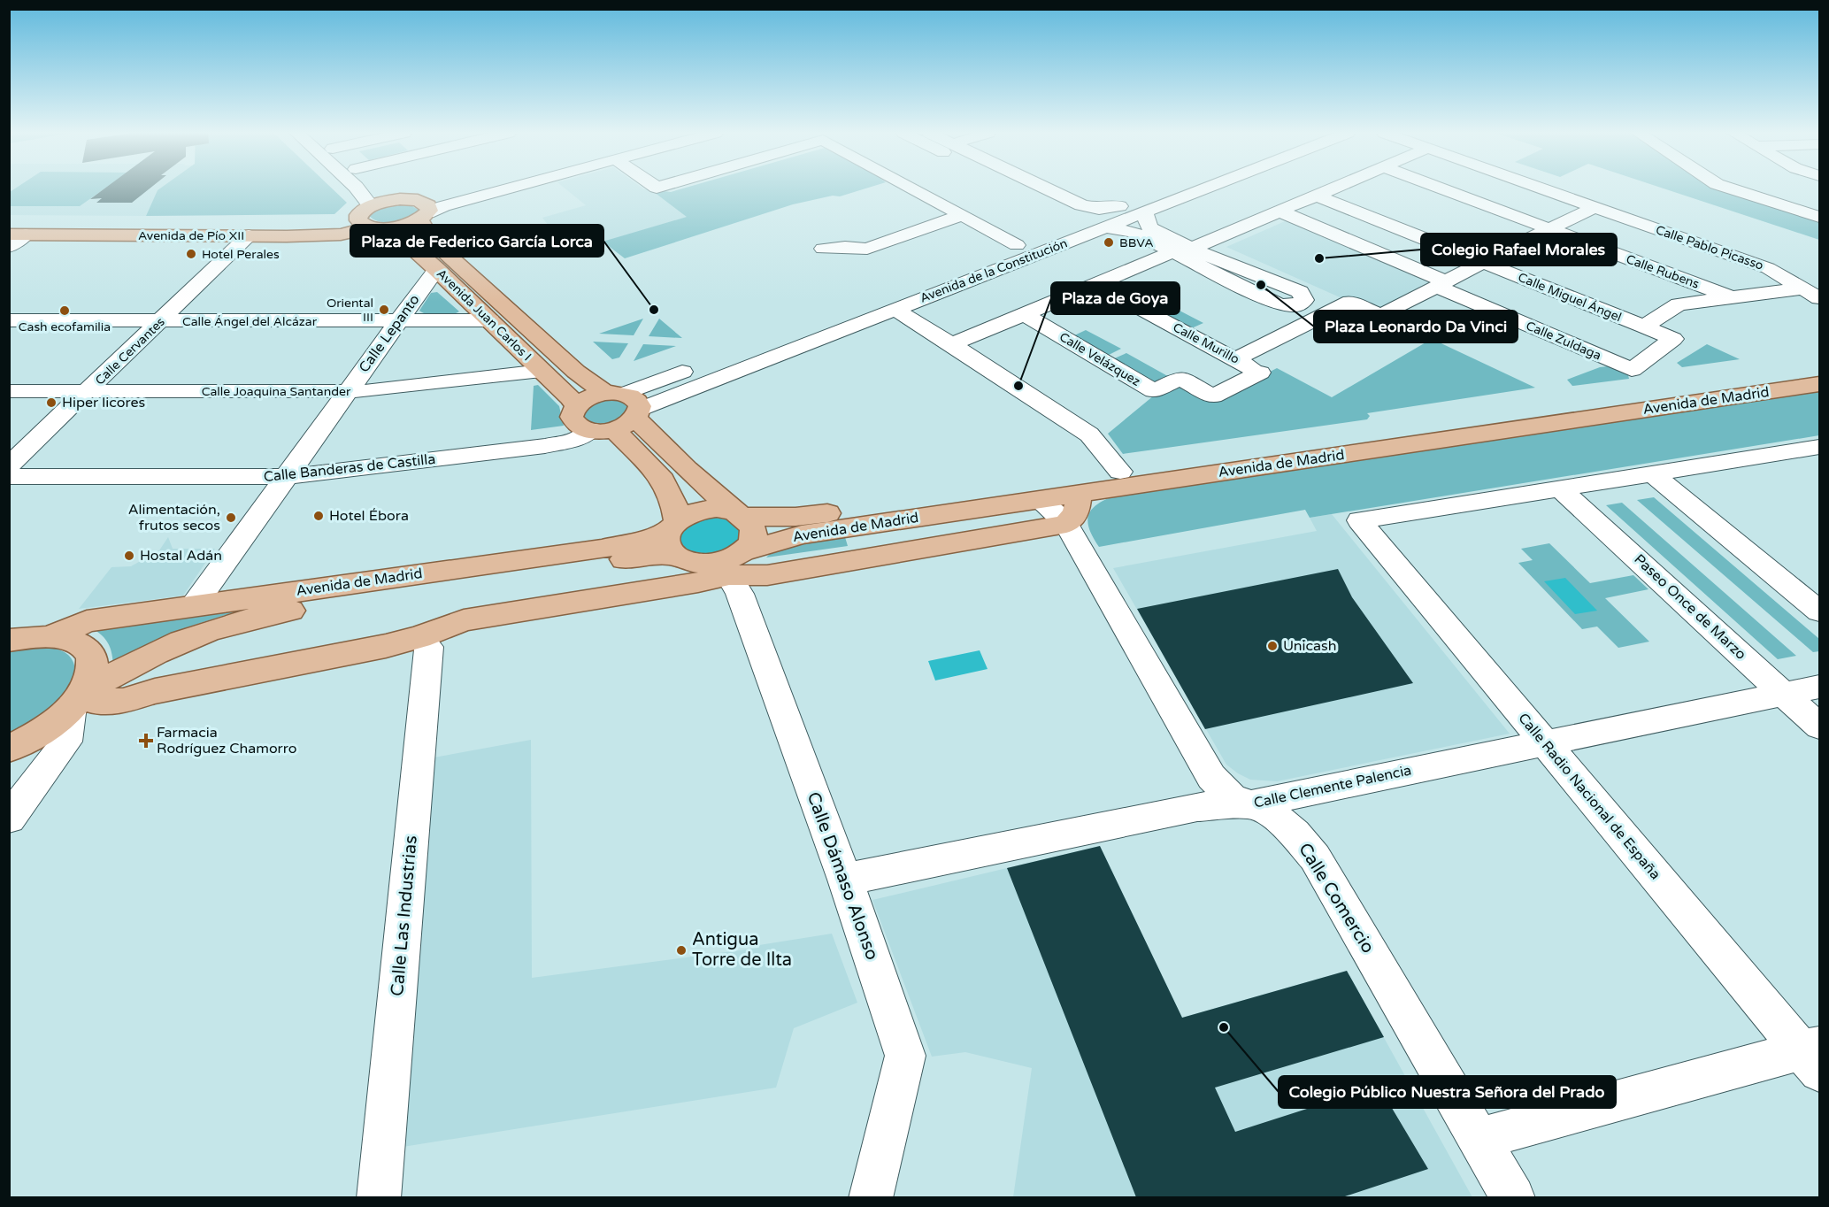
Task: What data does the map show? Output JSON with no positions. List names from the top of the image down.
{
  "streets": {
    "main road": ["Avenida de Pío XII", "Avenida Juan Carlos I", "Avenida de Madrid"],
    "street": [
      "Calle Pablo Picasso",
      "Avenida de la Constitución",
      "Calle Rubens",
      "Calle Miguel Ángel",
      "Calle Ángel del Alcázar",
      "Calle Lepanto",
      "Calle Zuldaga",
      "Calle Murillo",
      "Calle Cervantes",
      "Calle Velázquez",
      "Calle Joaquina Santander",
      "Calle Banderas de Castilla",
      "Paseo Once de Marzo",
      "Calle Clemente Palencia",
      "Calle Radio Nacional de España",
      "Calle Dámaso Alonso",
      "Calle Comercio",
      "Calle Las Industrias"
    ]
  },
  "crossings": [
    ["Avenida de Pío XII", "Avenida Juan Carlos I"],
    ["Avenida de Pío XII", "Calle Cervantes"],
    ["Avenida de la Constitución", "Avenida Juan Carlos I"],
    ["Avenida de la Constitución", "Calle Banderas de Castilla"],
    ["Calle Miguel Ángel", "Calle Zuldaga"],
    ["Avenida Juan Carlos I", "Calle Ángel del Alcázar"],
    ["Avenida Juan Carlos I", "Calle Lepanto"],
    ["Avenida Juan Carlos I", "Calle Joaquina Santander"],
    ["Avenida Juan Carlos I", "Avenida de Madrid"],
    ["Avenida Juan Carlos I", "Calle Banderas de Castilla"],
    ["Avenida Juan Carlos I", "Calle Dámaso Alonso"],
    ["Calle Ángel del Alcázar", "Calle Lepanto"],
    ["Calle Ángel del Alcázar", "Calle Cervantes"],
    ["Calle Lepanto", "Calle Joaquina Santander"],
    ["Calle Lepanto", "Avenida de Madrid"],
    ["Calle Lepanto", "Calle Banderas de Castilla"],
    ["Calle Murillo", "Calle Velázquez"],
    ["Calle Cervantes", "Calle Joaquina Santander"],
    ["Avenida de Madrid", "Calle Dámaso Alonso"],
    ["Avenida de Madrid", "Calle Comercio"],
    ["Avenida de Madrid", "Calle Las Industrias"],
    ["Paseo Once de Marzo", "Calle Clemente Palencia"],
    ["Paseo Once de Marzo", "Calle Radio Nacional de España"],
    ["Calle Clemente Palencia", "Calle Radio Nacional de España"],
    ["Calle Clemente Palencia", "Calle Dámaso Alonso"],
    ["Calle Clemente Palencia", "Calle Comercio"]
  ],
  "places": {
    "other": [
      "BBVA",
      "Hotel Perales",
      "Colegio Rafael Morales",
      "Plaza Leonardo Da Vinci",
      "Oriental III",
      "Plaza de Federico García Lorca",
      "Cash ecofamilia",
      "Plaza de Goya",
      "Hiper licores",
      "Hotel Ébora",
      "Alimentación, frutos secos",
      "Hostal Adán",
      "Unicash",
      "Antigua Torre de Ilta",
      "Colegio Público Nuestra Señora del Prado"
    ],
    "health": ["Farmacia Rodríguez Chamorro"]
  }
}
